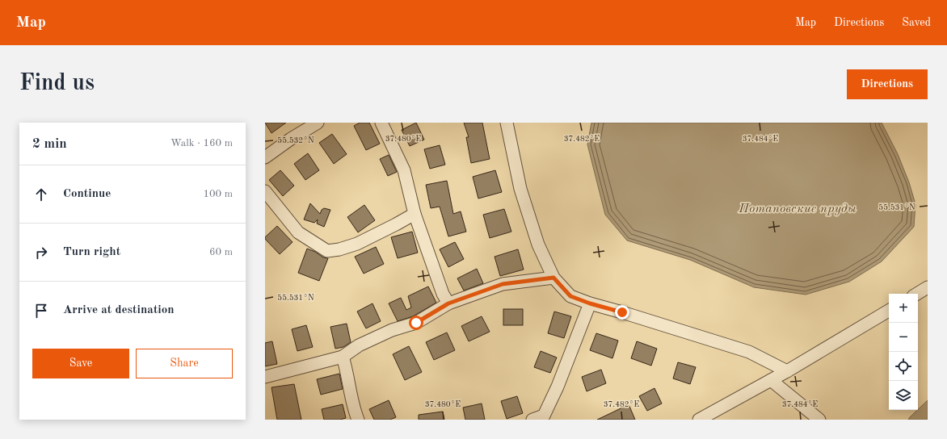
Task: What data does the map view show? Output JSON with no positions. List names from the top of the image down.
{
  "water": ["Потаповские пруды"],
  "page": {
    "header": "Map",
    "nav": ["Map", "Directions", "Saved"],
    "buttons": [
      "Directions",
      ["Save", "Share"]
    ],
    "title": "Find us",
    "heading": ["2 min", "Walk · 160 m"],
    "list": [
      ["Continue", "100 m"],
      ["Turn right", "60 m"],
      "Arrive at destination"
    ],
    "map_buttons": ["+", "−"]
  },
  "coordinates": [
    "37.480°E",
    "37.482°E",
    "37.484°E",
    "55.532°N",
    "55.531°N"
  ]
}
